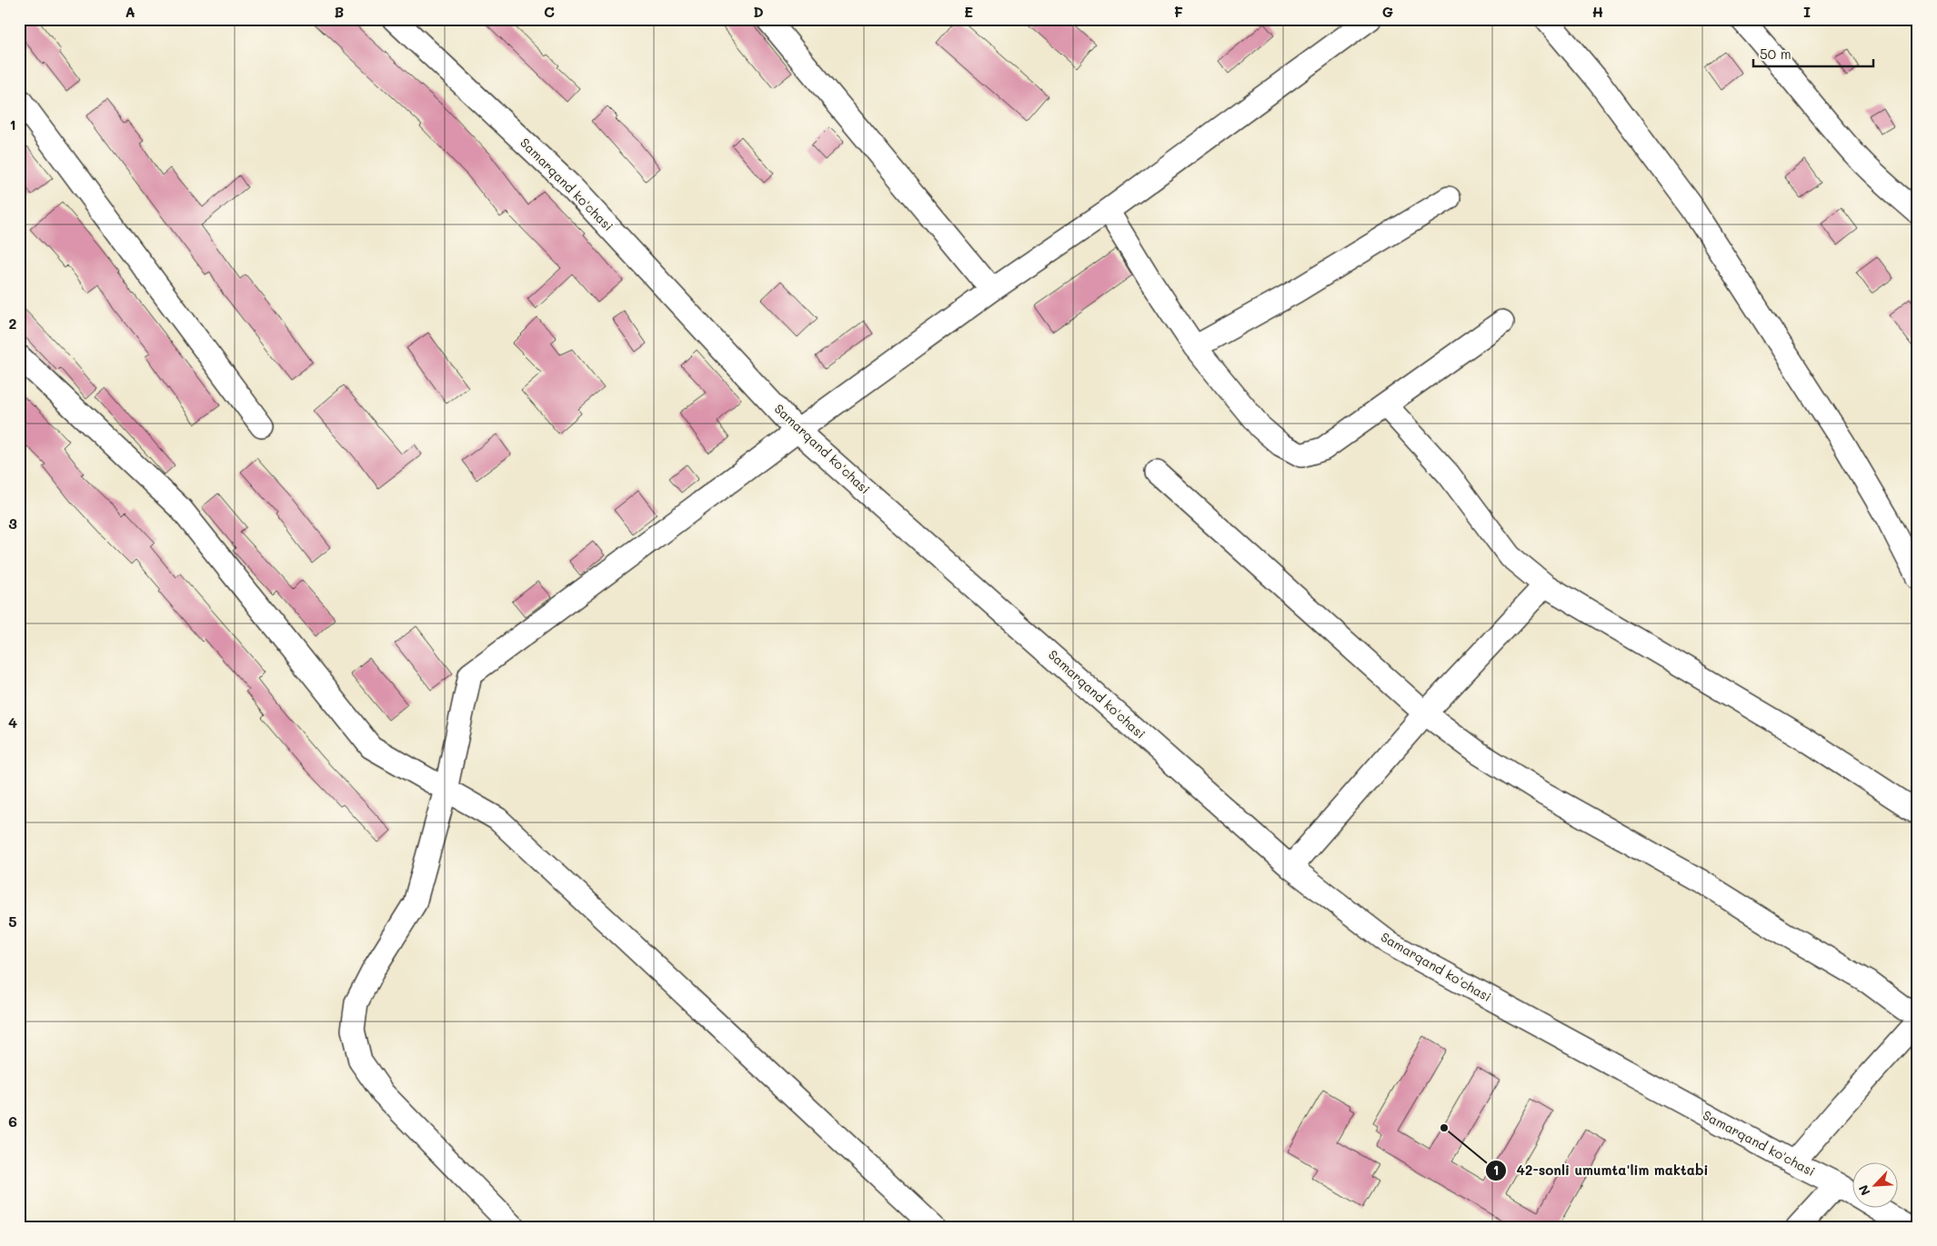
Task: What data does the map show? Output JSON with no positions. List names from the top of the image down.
{
  "streets": {
    "street": ["Samarqand ko'chasi"]
  },
  "places": ["42-sonli umumta'lim maktabi"],
  "scale_bar": "50 m",
  "north": "bottom left",
  "grid": {
    "columns": [
      "A",
      "B",
      "C",
      "D",
      "E",
      "F",
      "G",
      "H",
      "I"
    ],
    "rows": [
      "1",
      "2",
      "3",
      "4",
      "5",
      "6"
    ]
  }
}
